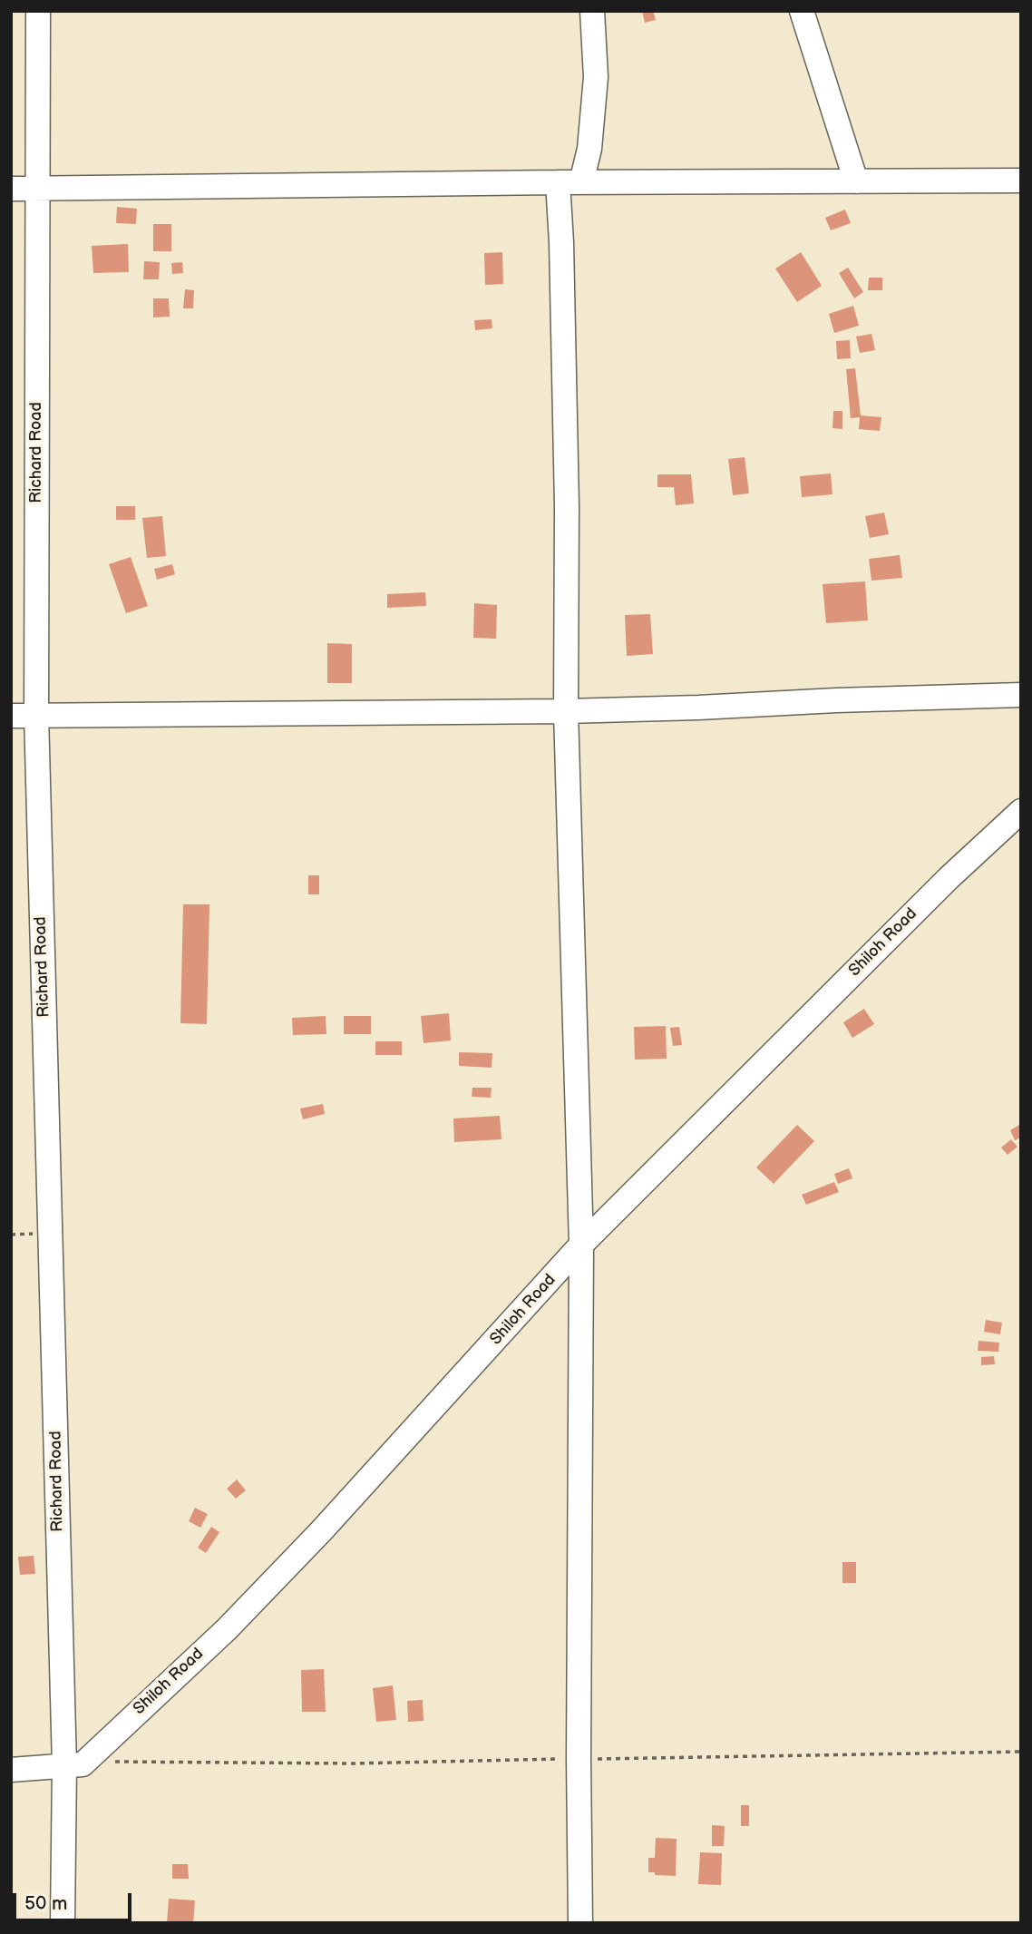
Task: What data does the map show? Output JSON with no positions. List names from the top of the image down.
{
  "streets": {
    "street": ["Richard Road", "Shiloh Road"]
  },
  "crossings": [
    ["Richard Road", "Shiloh Road"]
  ],
  "scale_bar": "50 m"
}
